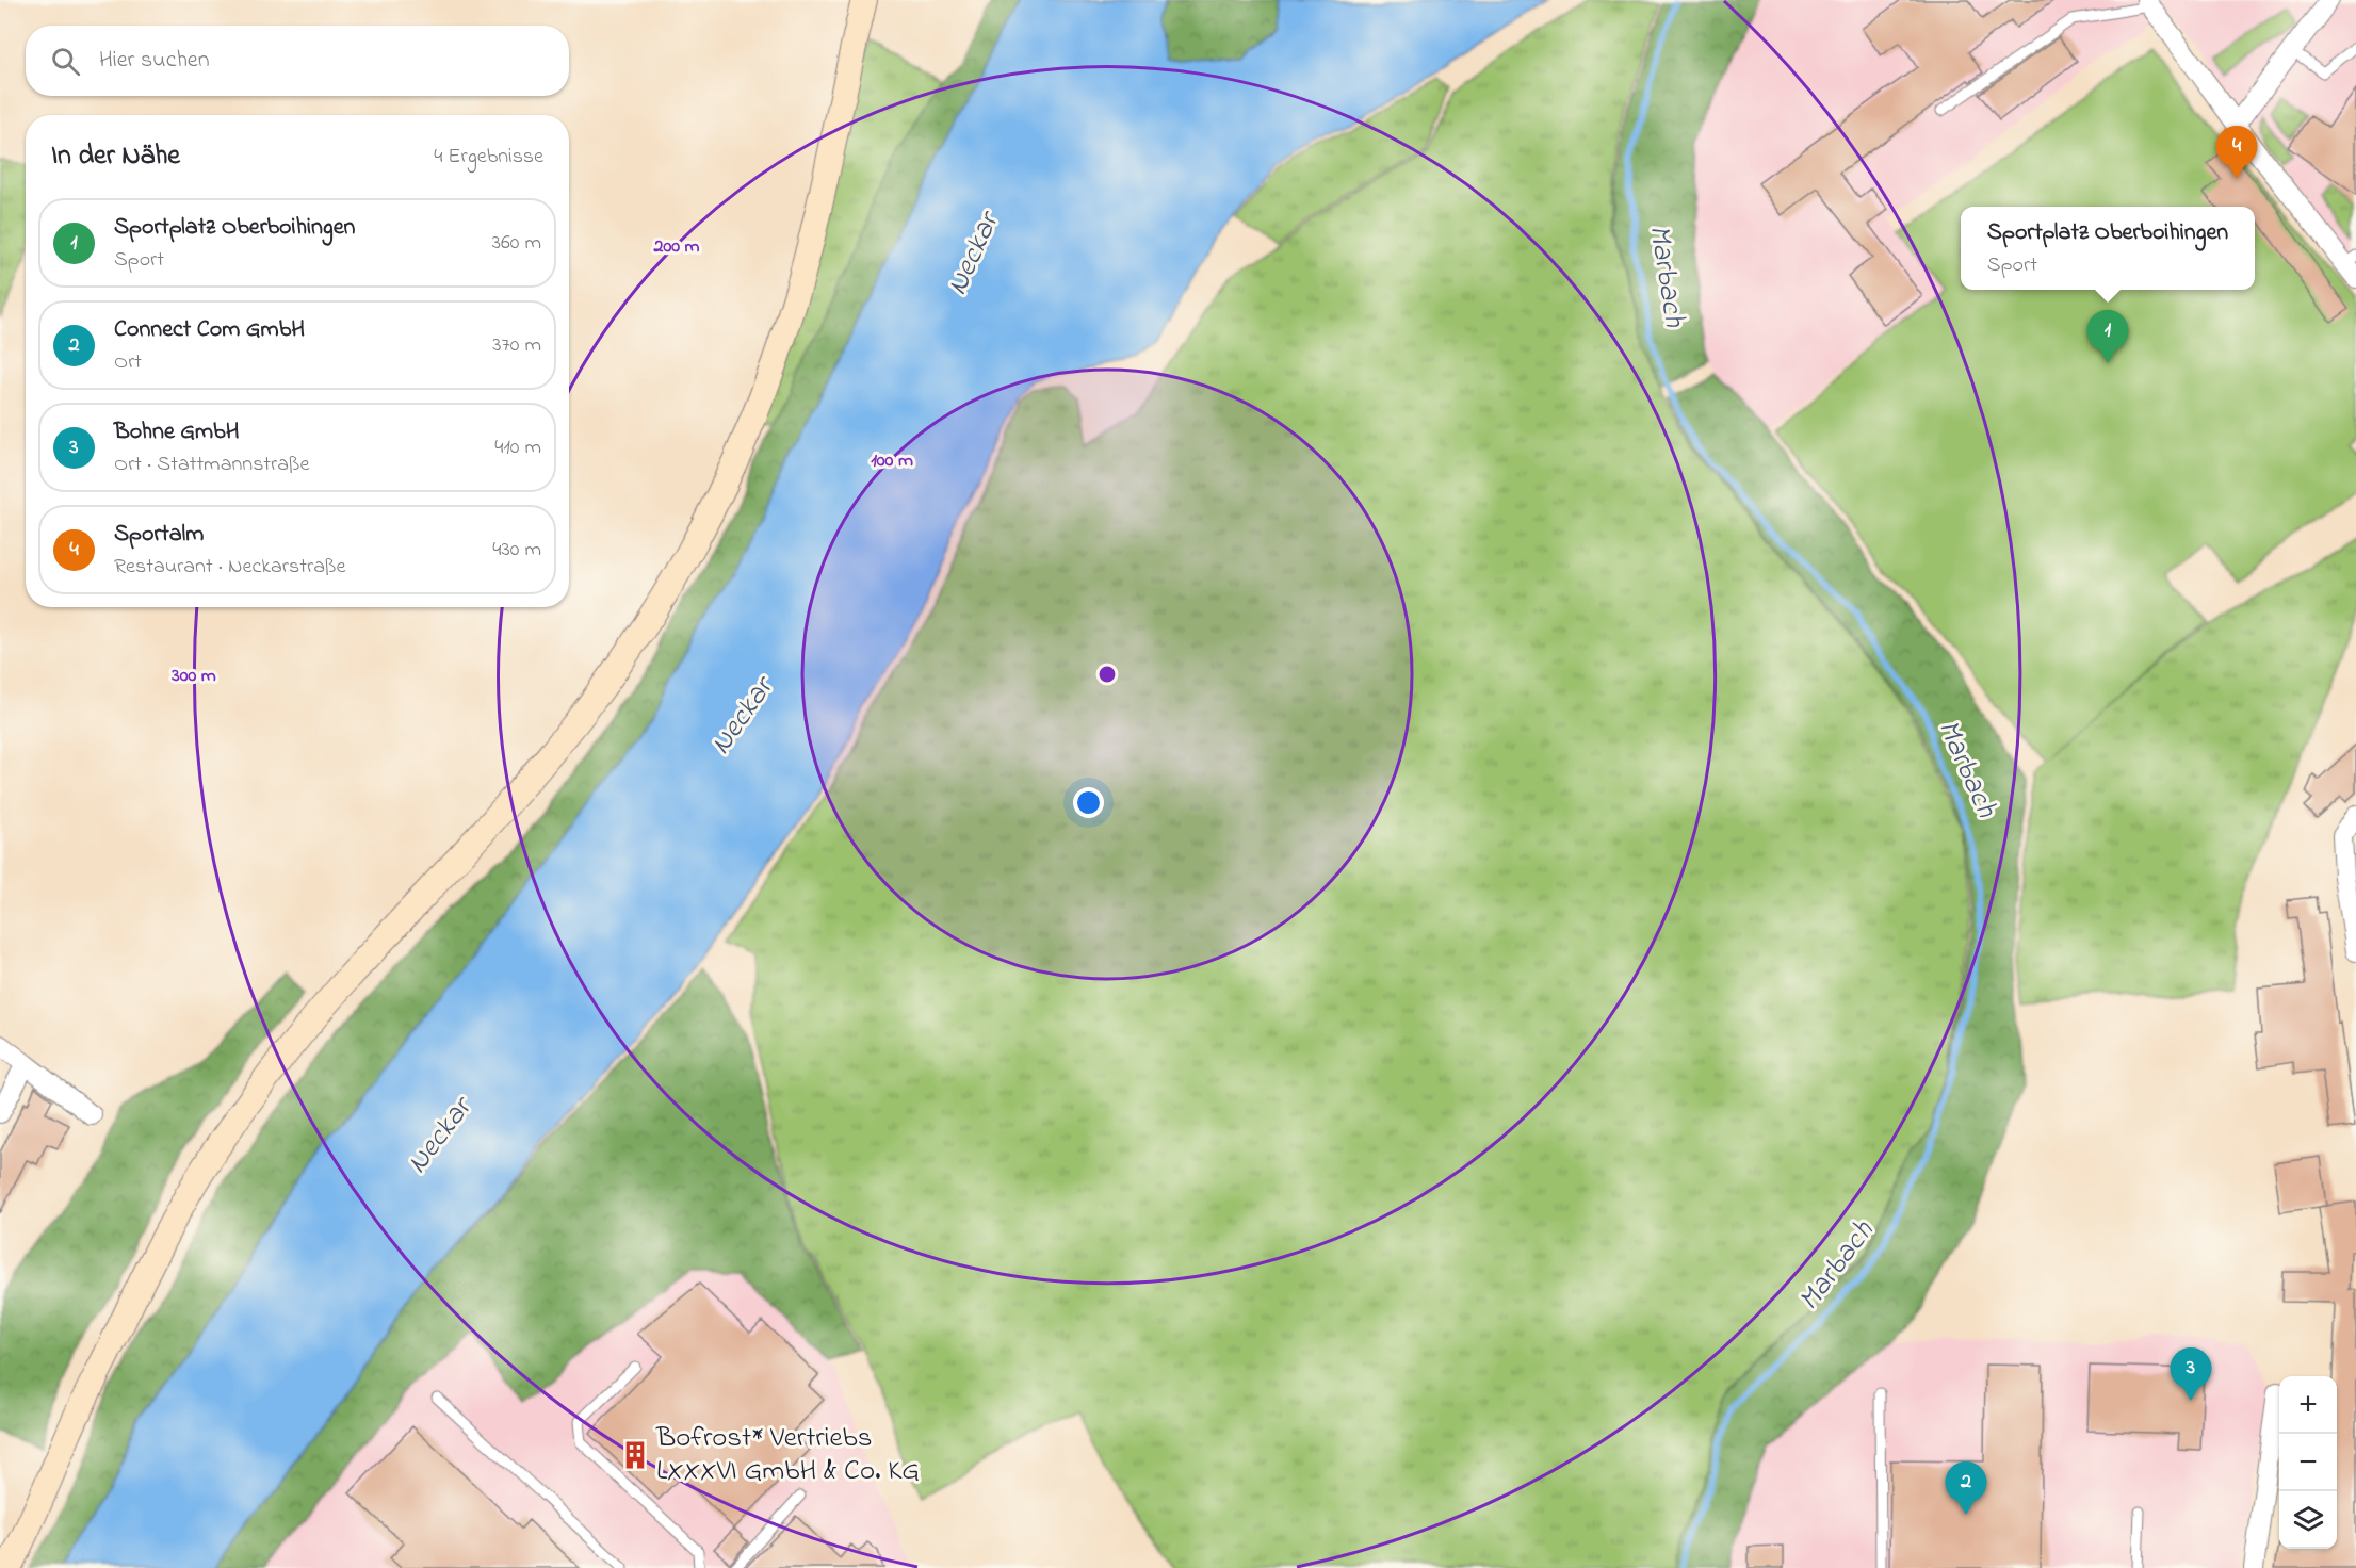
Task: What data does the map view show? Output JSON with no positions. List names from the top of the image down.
{
  "water": ["Neckar", "Marbach"],
  "places": {
    "building": ["Bofrost* Vertriebs LXXXVI GmbH & Co. KG"]
  },
  "page": {
    "search": "Hier suchen",
    "heading": ["In der Nähe", "4 Ergebnisse"],
    "pins": [
      "4",
      "1",
      "3",
      "2"
    ],
    "list": [
      {
        "mark": "1",
        "name": "Sportplatz Oberboihingen",
        "note": "Sport",
        "value": "360 m"
      },
      {
        "mark": "2",
        "name": "Connect Com GmbH",
        "note": "Ort",
        "value": "370 m"
      },
      {
        "mark": "3",
        "name": "Bohne GmbH",
        "note": "Ort · Stattmannstraße",
        "value": "410 m"
      },
      {
        "mark": "4",
        "name": "Sportalm",
        "note": "Restaurant · Neckarstraße",
        "value": "430 m"
      }
    ],
    "popup": ["Sportplatz Oberboihingen", "Sport"],
    "map_buttons": ["+", "−"]
  },
  "rings": ["200 m", "100 m", "300 m"]
}
